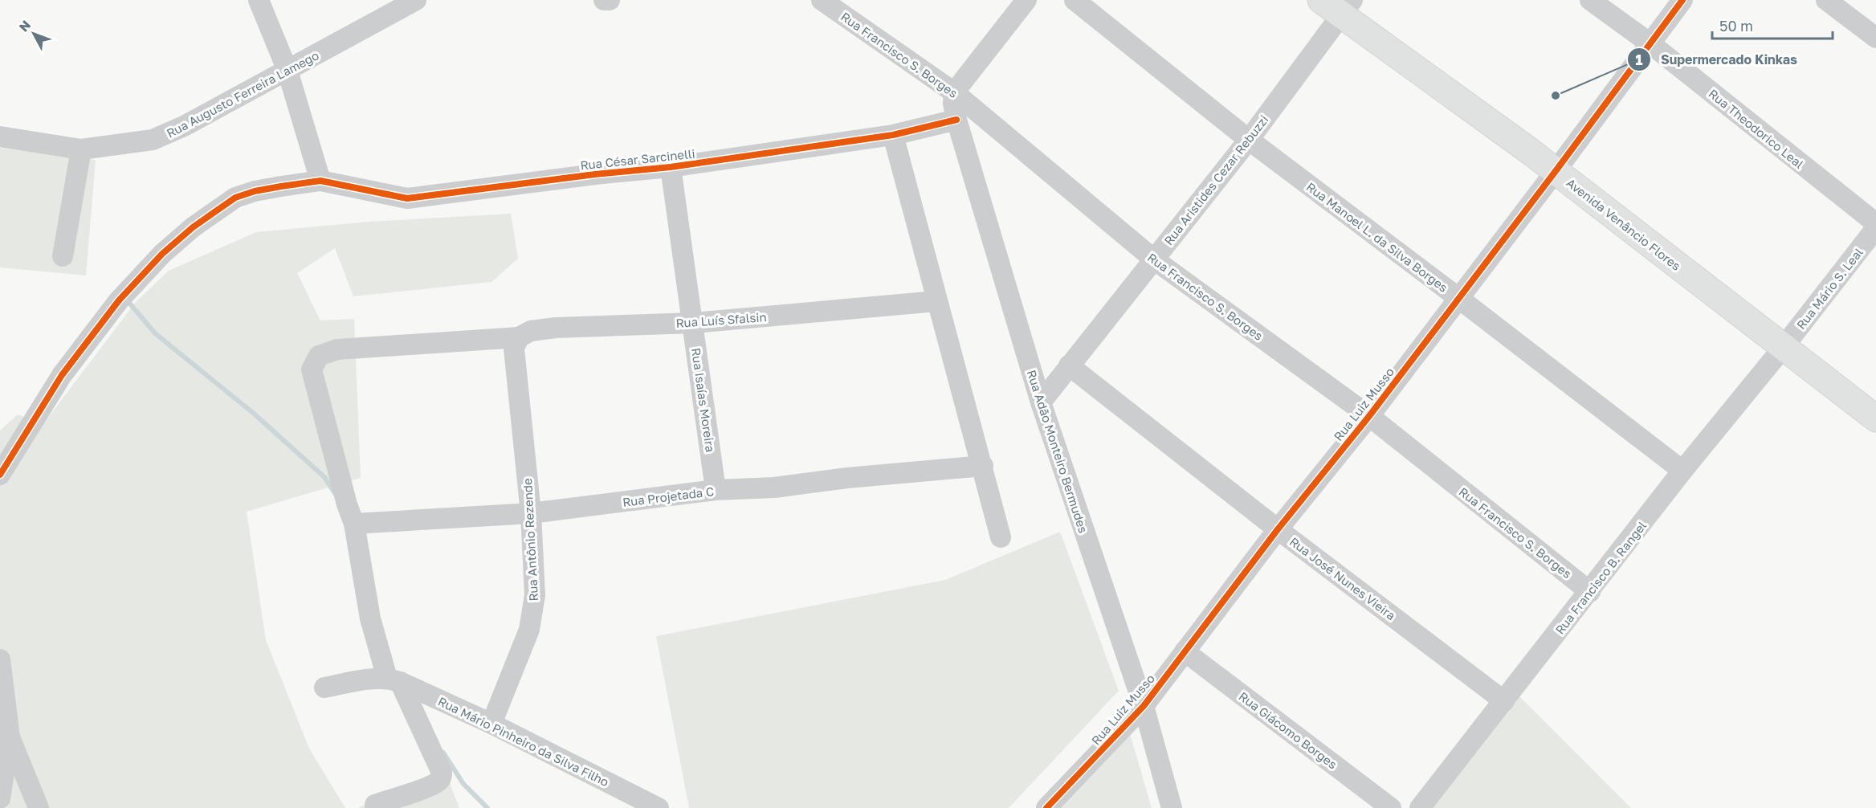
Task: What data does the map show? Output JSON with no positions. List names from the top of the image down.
{
  "streets": {
    "main road": ["Avenida Venâncio Flores"],
    "street": [
      "Rua Francisco S. Borges",
      "Rua Augusto Ferreira Lamego",
      "Rua Theodorico Leal",
      "Rua César Sarcinelli",
      "Rua Aristides Cezar Rebuzzi",
      "Rua Manoel L. da Silva Borges",
      "Rua Mário S. Leal",
      "Rua Luís Sfalsin",
      "Rua Isaías Moreira",
      "Rua Luiz Musso",
      "Rua Adão Monteiro Bermudes",
      "Rua Projetada C",
      "Rua Antônio Rezende",
      "Rua Francisco B. Rangel",
      "Rua José Nunes Vieira",
      "Rua Giácomo Borges",
      "Rua Mário Pinheiro da Silva Filho"
    ]
  },
  "crossings": [
    ["Rua Francisco S. Borges", "Rua Aristides Cezar Rebuzzi"],
    ["Rua Francisco S. Borges", "Rua Luiz Musso"],
    ["Rua Francisco S. Borges", "Rua Adão Monteiro Bermudes"],
    ["Rua Francisco S. Borges", "Rua Francisco B. Rangel"],
    ["Rua Theodorico Leal", "Rua Luiz Musso"],
    ["Rua César Sarcinelli", "Rua Isaías Moreira"],
    ["Rua César Sarcinelli", "Rua Adão Monteiro Bermudes"],
    ["Rua Aristides Cezar Rebuzzi", "Avenida Venâncio Flores"],
    ["Rua Aristides Cezar Rebuzzi", "Rua Manoel L. da Silva Borges"],
    ["Rua Aristides Cezar Rebuzzi", "Rua Adão Monteiro Bermudes"],
    ["Rua Aristides Cezar Rebuzzi", "Rua José Nunes Vieira"],
    ["Avenida Venâncio Flores", "Rua Mário S. Leal"],
    ["Avenida Venâncio Flores", "Rua Luiz Musso"],
    ["Avenida Venâncio Flores", "Rua Francisco B. Rangel"],
    ["Rua Manoel L. da Silva Borges", "Rua Luiz Musso"],
    ["Rua Manoel L. da Silva Borges", "Rua Francisco B. Rangel"],
    ["Rua Mário S. Leal", "Rua Francisco B. Rangel"],
    ["Rua Luís Sfalsin", "Rua Isaías Moreira"],
    ["Rua Luís Sfalsin", "Rua Projetada C"],
    ["Rua Luís Sfalsin", "Rua Antônio Rezende"],
    ["Rua Luís Sfalsin", "Rua Mário Pinheiro da Silva Filho"],
    ["Rua Isaías Moreira", "Rua Projetada C"],
    ["Rua Luiz Musso", "Rua Adão Monteiro Bermudes"],
    ["Rua Luiz Musso", "Rua José Nunes Vieira"],
    ["Rua Luiz Musso", "Rua Giácomo Borges"],
    ["Rua Projetada C", "Rua Antônio Rezende"],
    ["Rua Antônio Rezende", "Rua Mário Pinheiro da Silva Filho"],
    ["Rua Francisco B. Rangel", "Rua José Nunes Vieira"]
  ],
  "places": ["Supermercado Kinkas"],
  "scale_bar": "50 m",
  "north": "top left"
}
